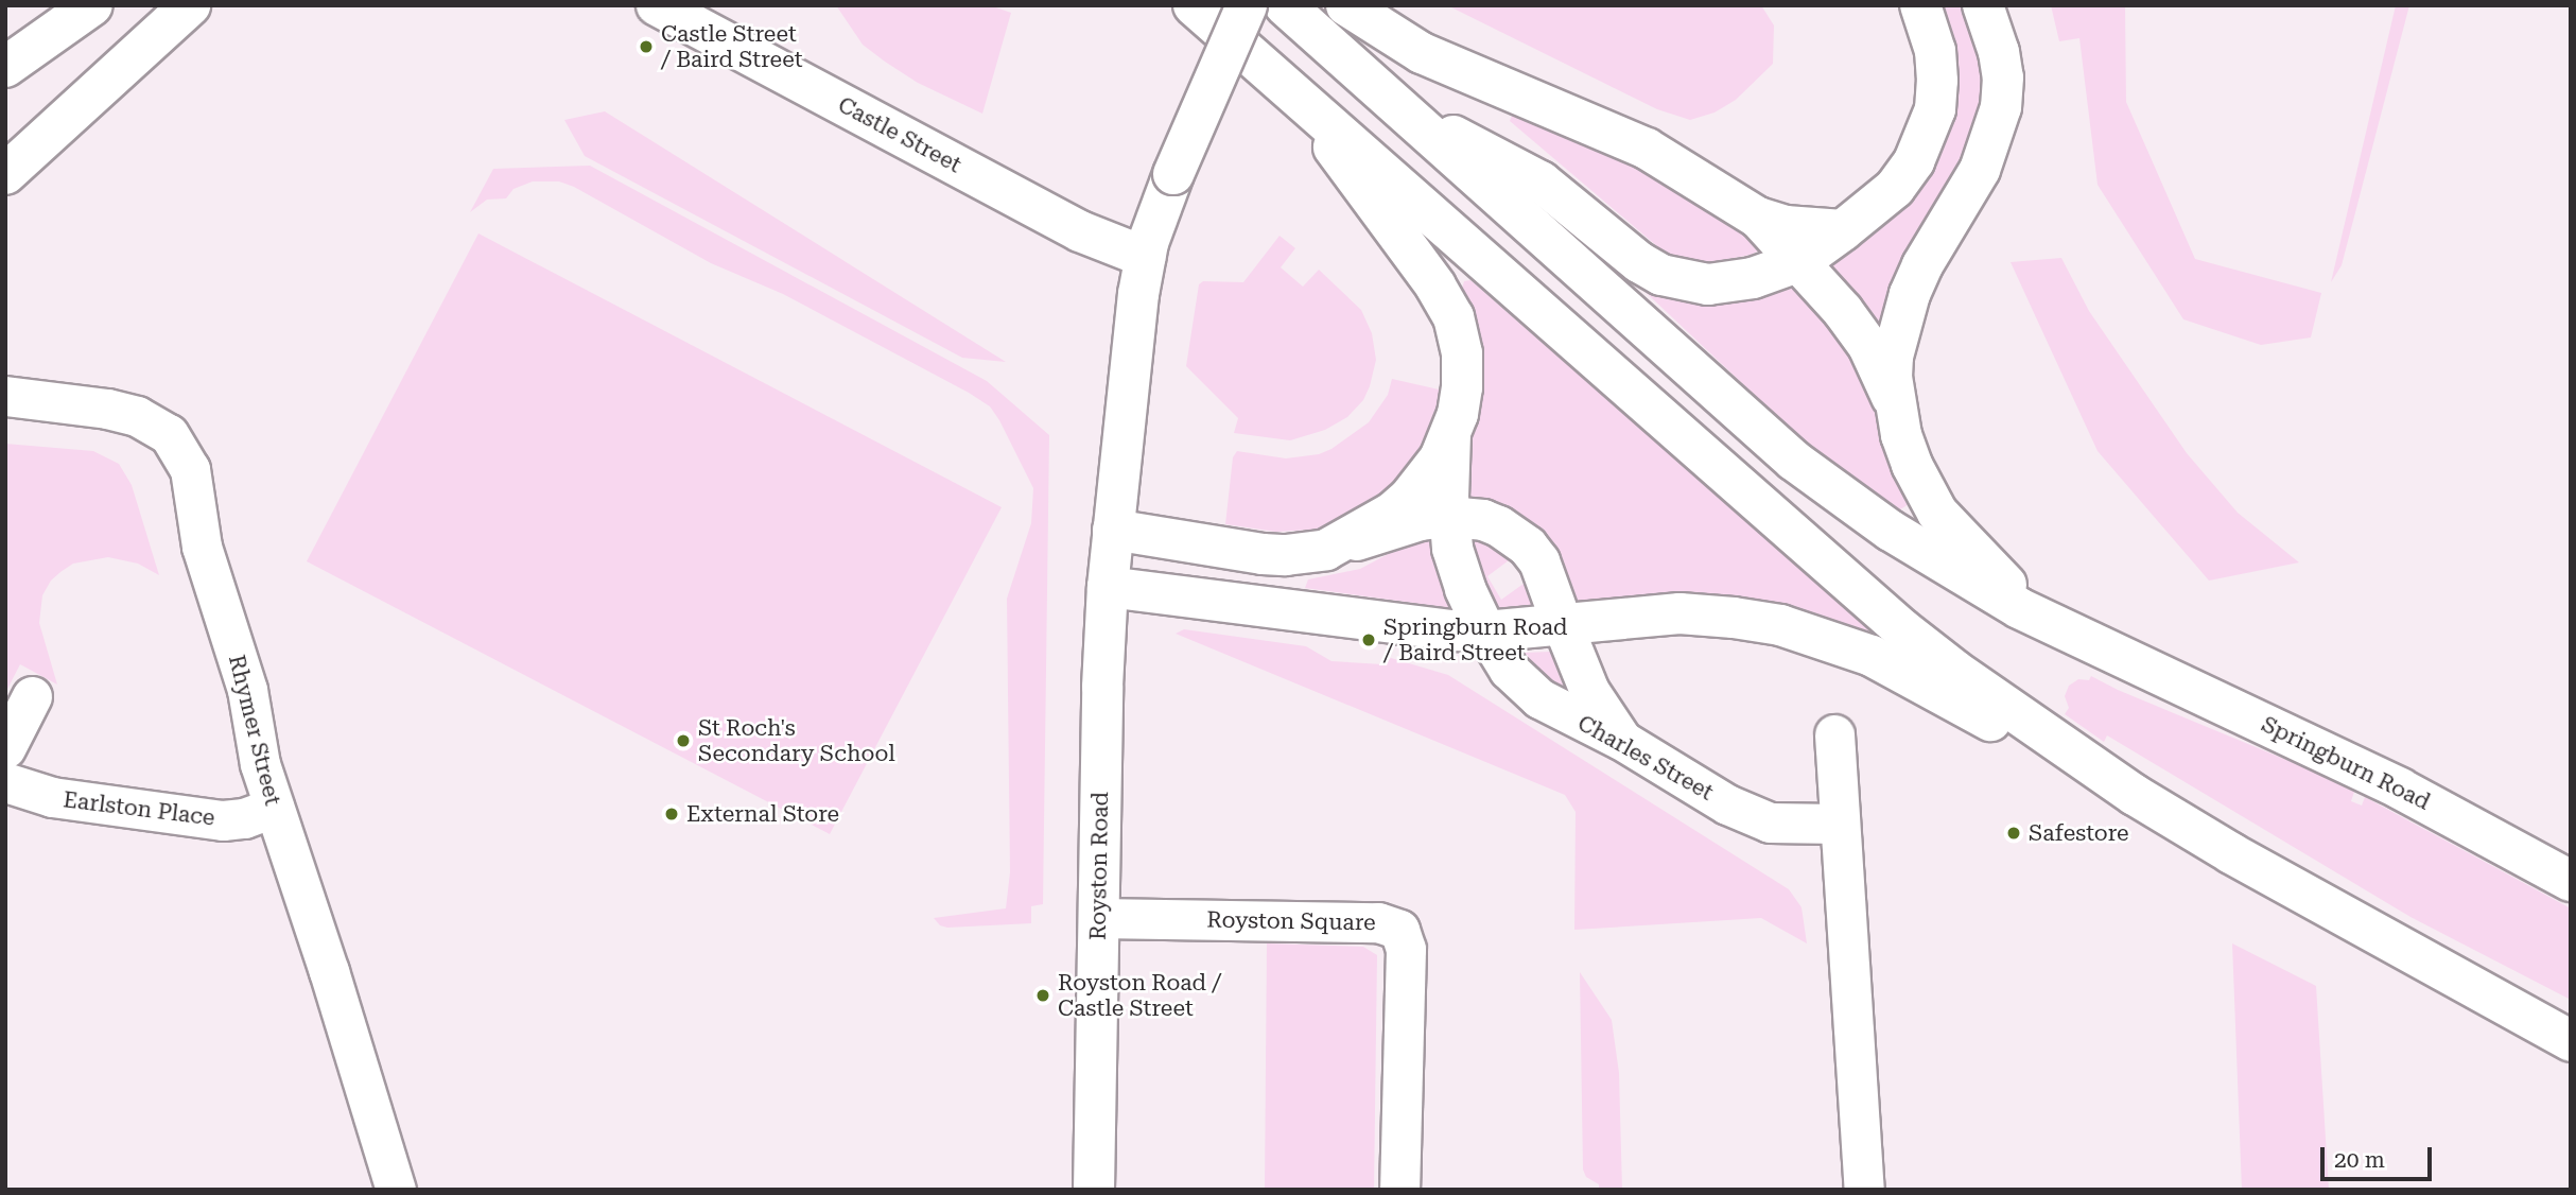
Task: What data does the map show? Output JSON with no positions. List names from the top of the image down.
{
  "streets": {
    "main road": ["Castle Street", "Springburn Road", "Royston Road"],
    "street": [
      "Rhymer Street",
      "Charles Street",
      "Earlston Place",
      "Royston Square"
    ]
  },
  "crossings": [
    ["Castle Street", "Royston Road"],
    ["Rhymer Street", "Earlston Place"],
    ["Royston Road", "Royston Square"]
  ],
  "places": [
    "Castle Street / Baird Street",
    "Springburn Road / Baird Street",
    "St Roch's Secondary School",
    "External Store",
    "Safestore",
    "Royston Road / Castle Street"
  ],
  "scale_bar": "20 m"
}
